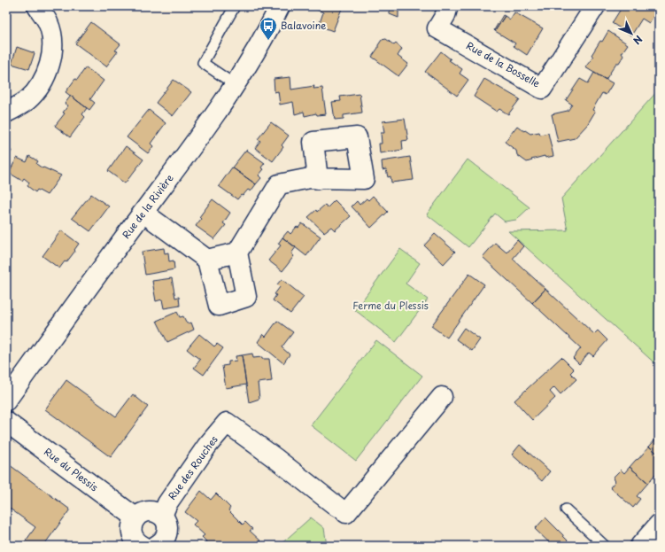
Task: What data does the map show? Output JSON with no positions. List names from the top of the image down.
{
  "streets": {
    "street": [
      "Rue de la Bosselle",
      "Rue de la Rivière",
      "Rue des Rouches",
      "Rue du Plessis"
    ]
  },
  "parks": ["Ferme du Plessis"],
  "places": {
    "bus stop": ["Balavoine"]
  },
  "north": "bottom right"
}
